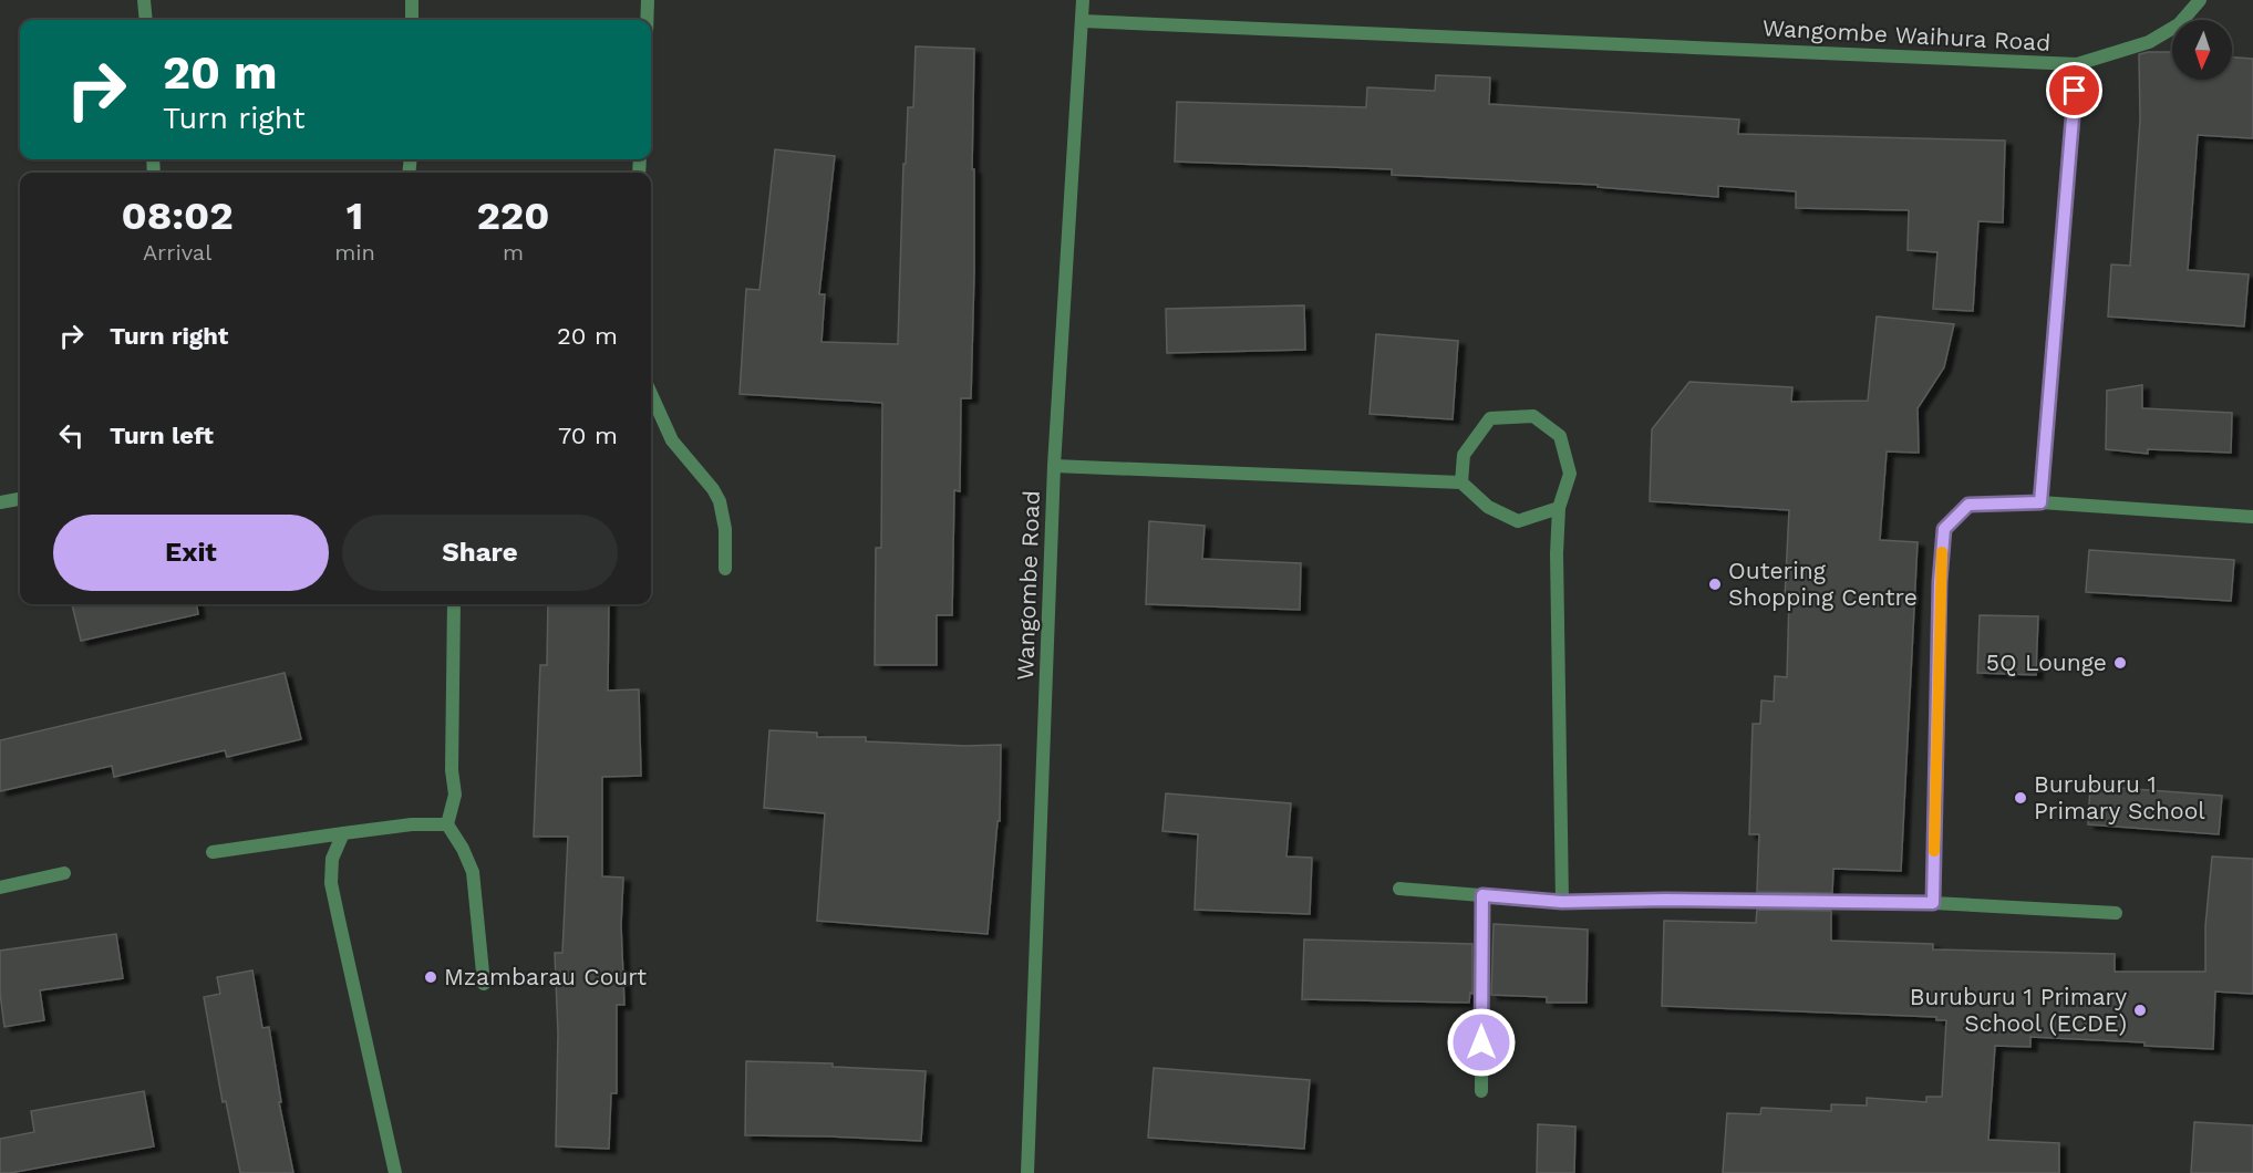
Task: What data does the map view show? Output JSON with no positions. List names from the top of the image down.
{
  "streets": {
    "street": ["Wangombe Waihura Road", "Wangombe Road"]
  },
  "crossings": [
    ["Wangombe Waihura Road", "Wangombe Road"]
  ],
  "places": [
    "Outering Shopping Centre",
    "5Q Lounge",
    "Buruburu 1 Primary School",
    "Mzambarau Court",
    "Buruburu 1 Primary School (ECDE)"
  ],
  "north": "bottom",
  "page": {
    "turn": ["20 m", "Turn right"],
    "eta": [
      "08:02",
      "Arrival",
      "1",
      "min",
      "220",
      "m"
    ],
    "list": [
      {
        "name": "Turn right",
        "value": "20 m"
      },
      {
        "name": "Turn left",
        "value": "70 m"
      }
    ],
    "buttons": ["Exit", "Share"]
  }
}
